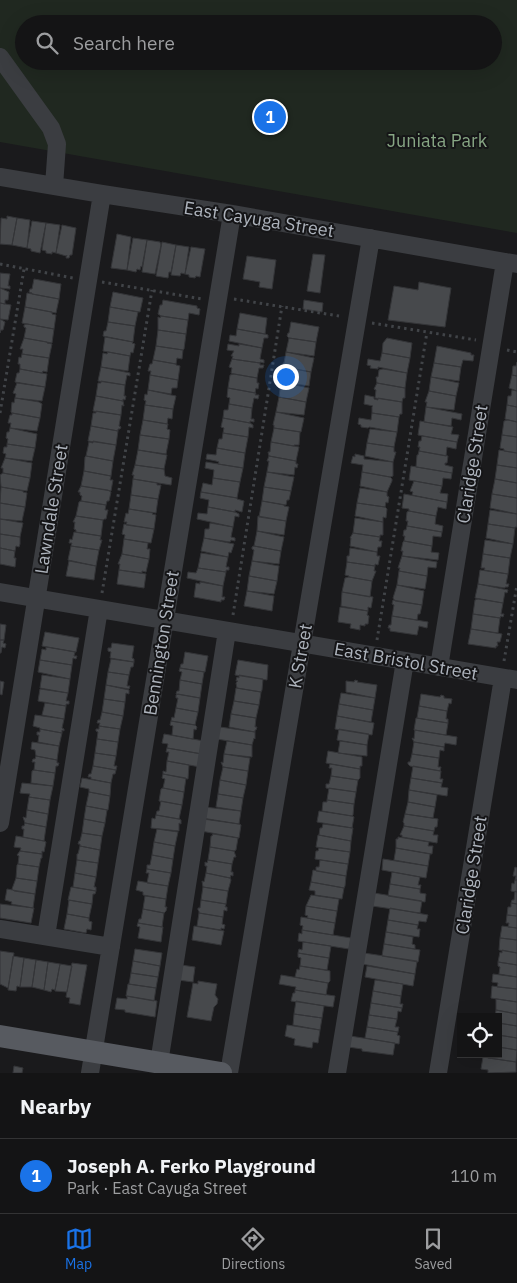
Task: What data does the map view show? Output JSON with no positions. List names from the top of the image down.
{
  "streets": {
    "street": [
      "East Cayuga Street",
      "Claridge Street",
      "Lawndale Street",
      "Bennington Street",
      "K Street",
      "East Bristol Street"
    ]
  },
  "crossings": [
    ["East Cayuga Street", "Claridge Street"],
    ["East Cayuga Street", "Lawndale Street"],
    ["East Cayuga Street", "Bennington Street"],
    ["East Cayuga Street", "K Street"],
    ["Claridge Street", "East Bristol Street"],
    ["Lawndale Street", "East Bristol Street"],
    ["Bennington Street", "East Bristol Street"],
    ["K Street", "East Bristol Street"]
  ],
  "parks": ["Juniata Park"],
  "page": {
    "search": "Search here",
    "pins": "1",
    "heading": "Nearby",
    "list": [
      {
        "mark": "1",
        "name": "Joseph A. Ferko Playground",
        "note": "Park · East Cayuga Street",
        "value": "110 m"
      }
    ],
    "nav": ["Map", "Directions", "Saved"]
  }
}
